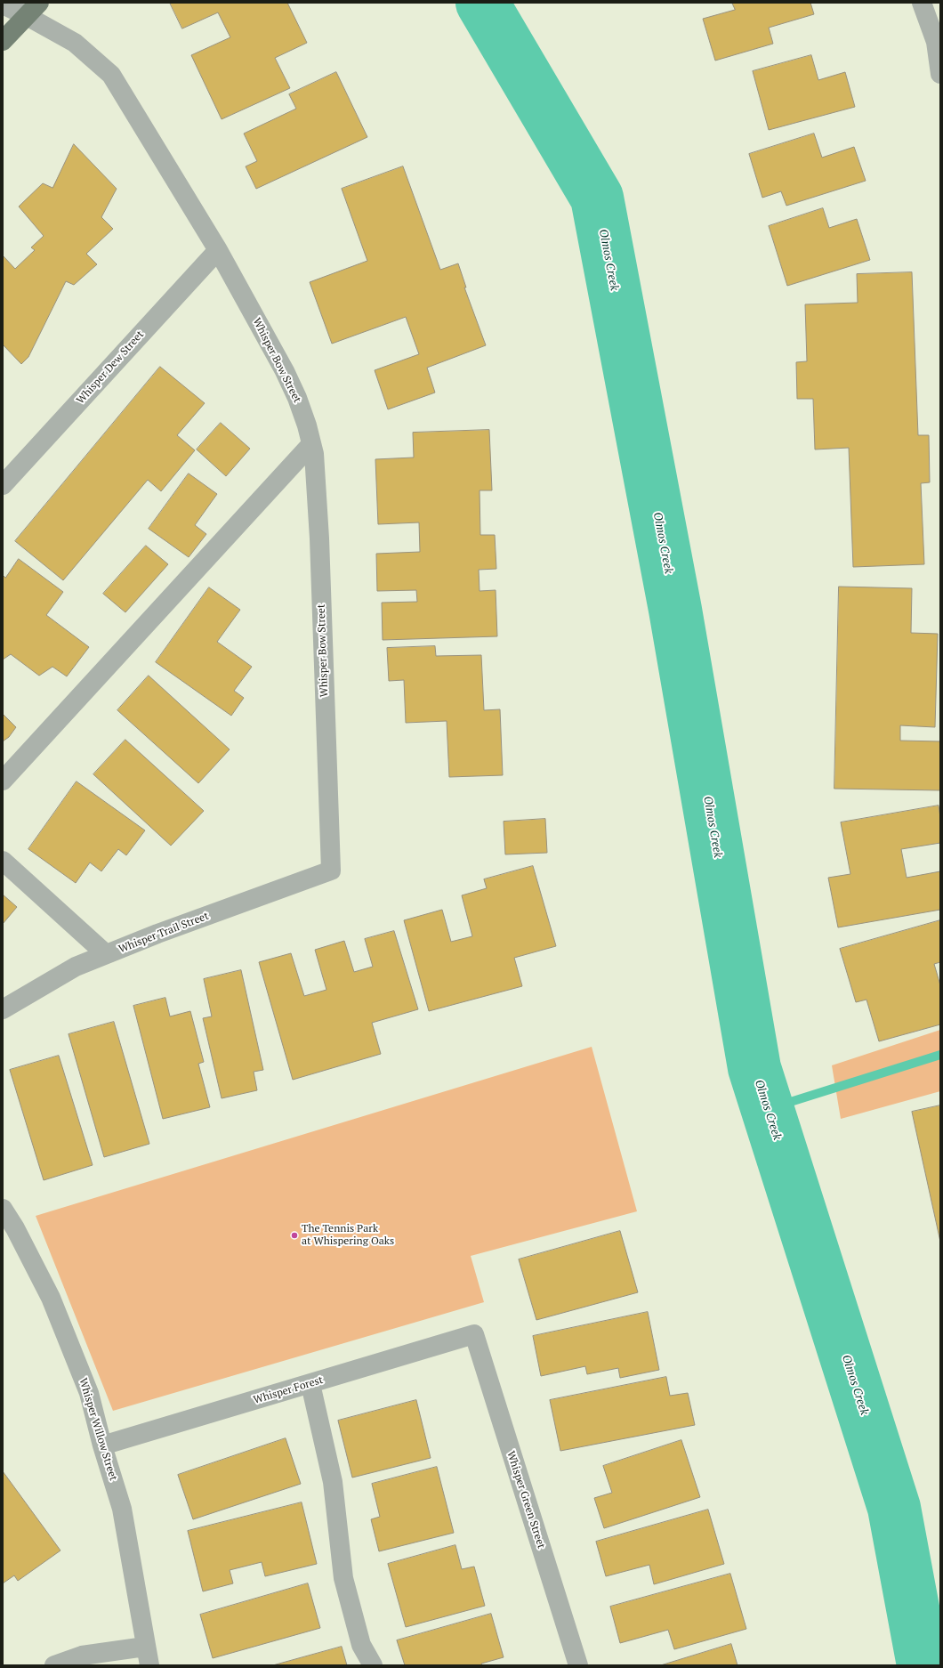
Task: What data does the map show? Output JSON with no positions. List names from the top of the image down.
{
  "streets": {
    "street": [
      "Whisper Bow Street",
      "Whisper Dew Street",
      "Whisper Trail Street",
      "Whisper Forest",
      "Whisper Willow Street",
      "Whisper Green Street"
    ]
  },
  "crossings": [
    ["Whisper Bow Street", "Whisper Dew Street"],
    ["Whisper Bow Street", "Whisper Trail Street"],
    ["Whisper Forest", "Whisper Willow Street"],
    ["Whisper Forest", "Whisper Green Street"]
  ],
  "water": ["Olmos Creek"],
  "places": ["The Tennis Park at Whispering Oaks"]
}
